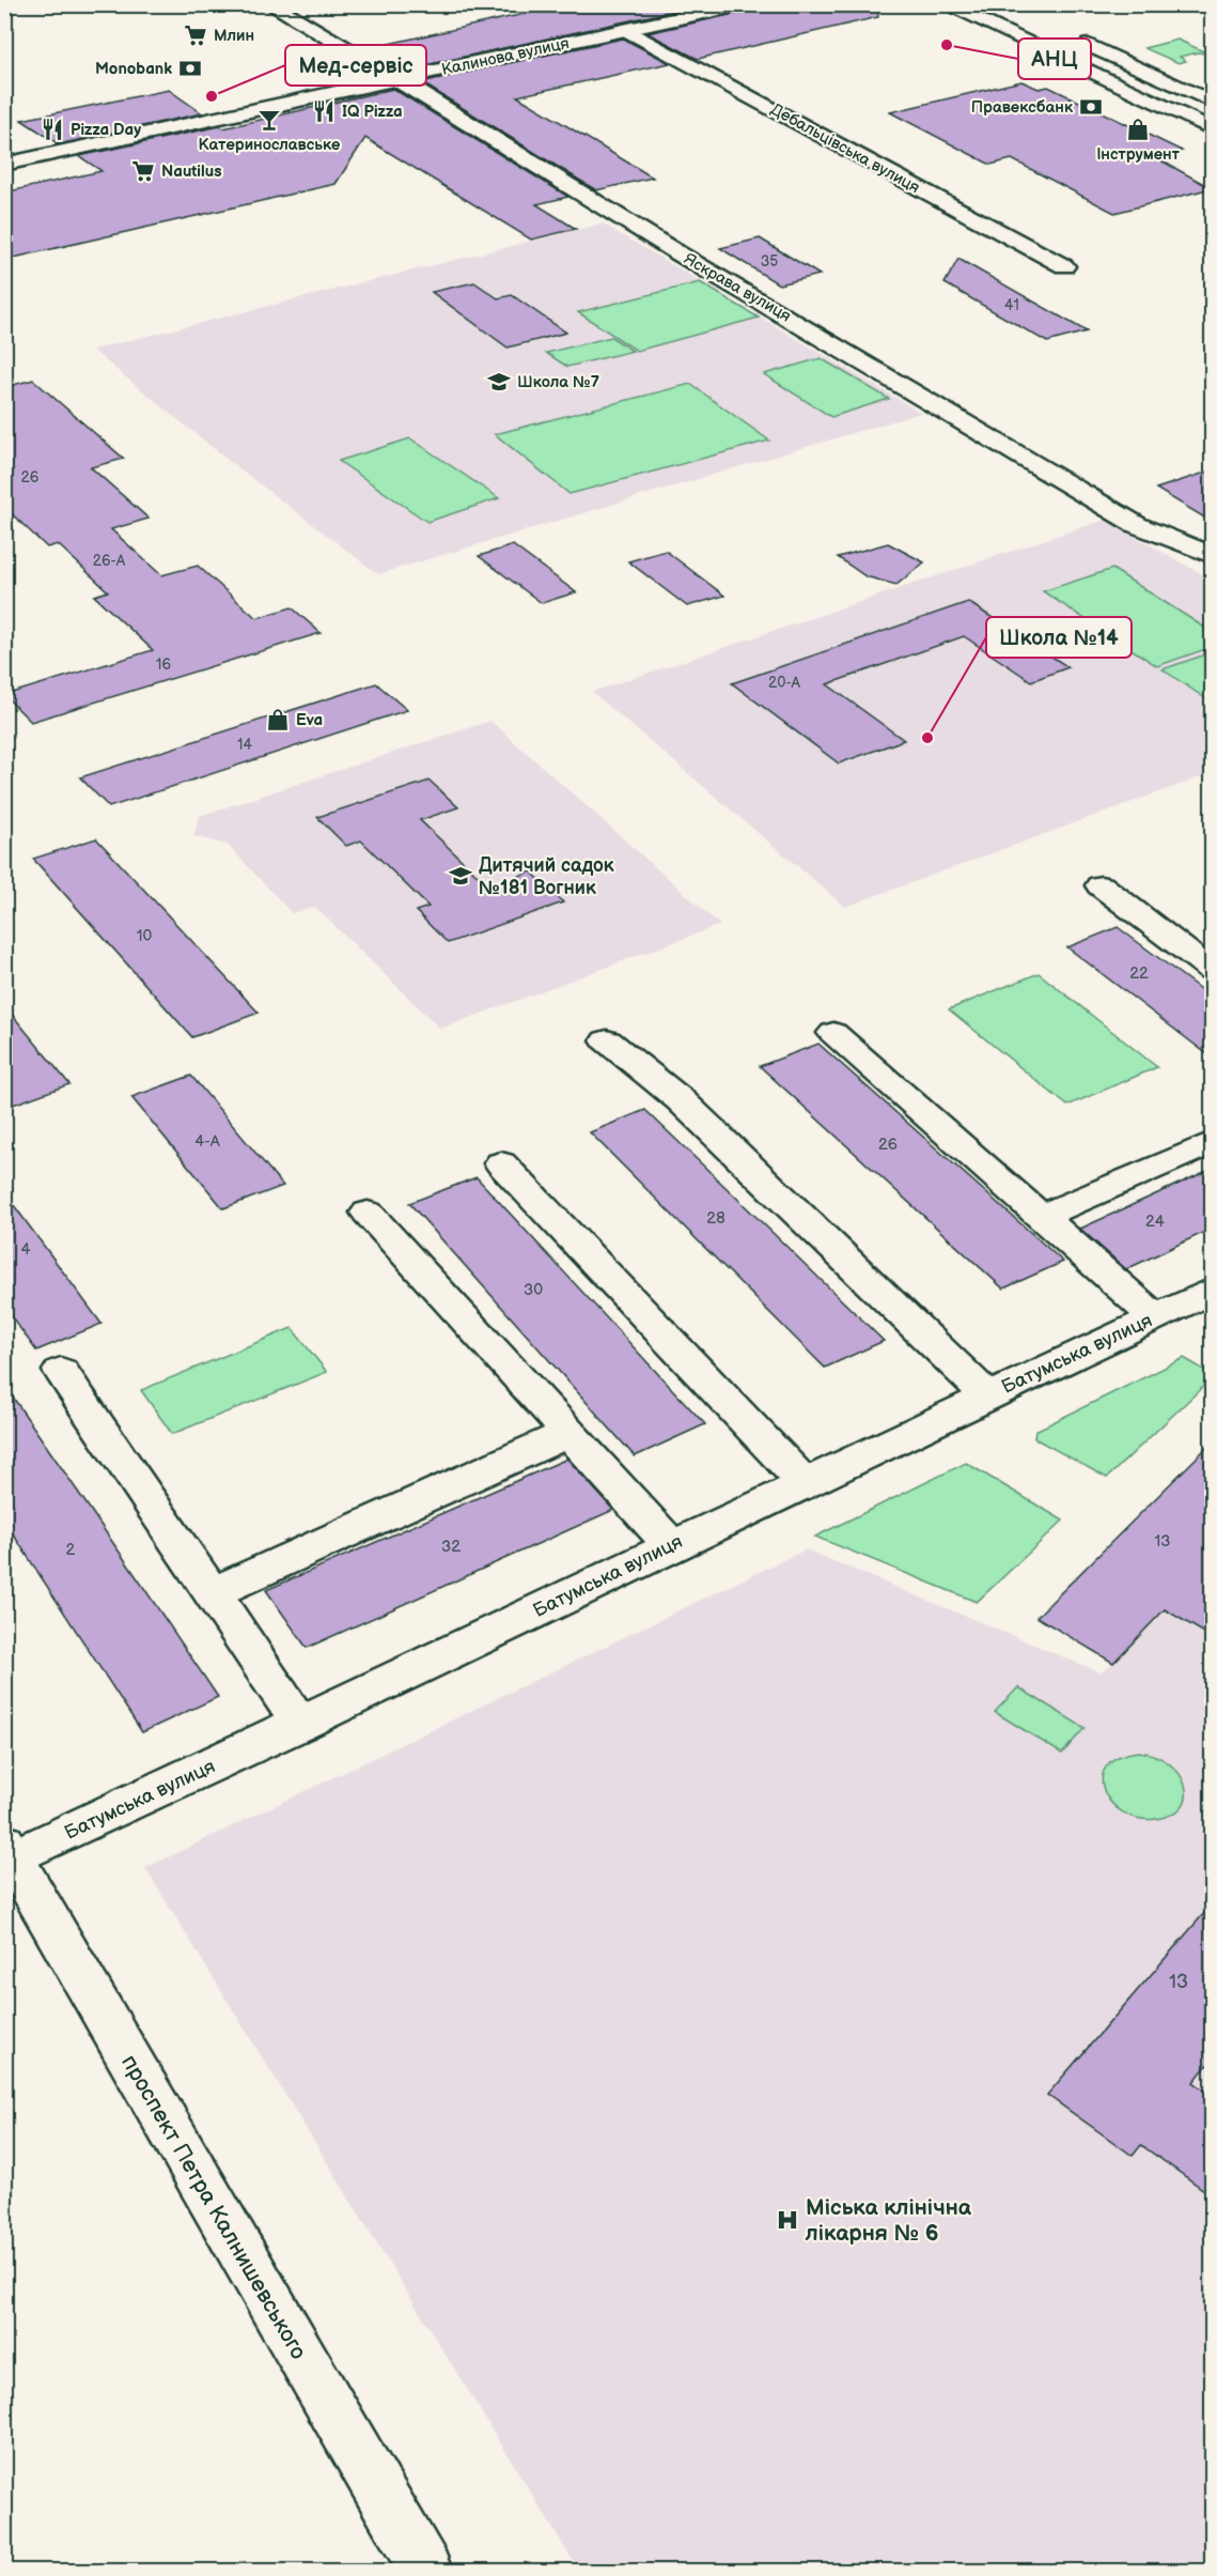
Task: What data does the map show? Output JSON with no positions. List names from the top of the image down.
{
  "streets": {
    "street": [
      "Калинова вулиця",
      "Дебальцівська вулиця",
      "Яскрава вулиця",
      "Батумська вулиця",
      "проспект Петра Калнишевського"
    ]
  },
  "crossings": [
    ["Калинова вулиця", "Дебальцівська вулиця"],
    ["Калинова вулиця", "Яскрава вулиця"],
    ["Батумська вулиця", "проспект Петра Калнишевського"]
  ],
  "places": {
    "supermarket": ["Млин", "Nautilus"],
    "other": ["АНЦ", "Мед-сервіс", "Школа №14"],
    "bank": ["Monobank", "Правексбанк"],
    "restaurant": ["IQ Pizza", "Pizza Day"],
    "bar": ["Катеринославське"],
    "shop": ["Інструмент", "Eva"],
    "school or university": ["Школа №7", "Дитячий садок №181 Вогник"],
    "hospital": ["Міська клінічна лікарня № 6"]
  },
  "house_numbers": [
    "35",
    "41",
    "26",
    "26-А",
    "16",
    "20-А",
    "14",
    "10",
    "22",
    "4-А",
    "26",
    "28",
    "24",
    "4",
    "30",
    "13",
    "32",
    "2",
    "13"
  ]
}
